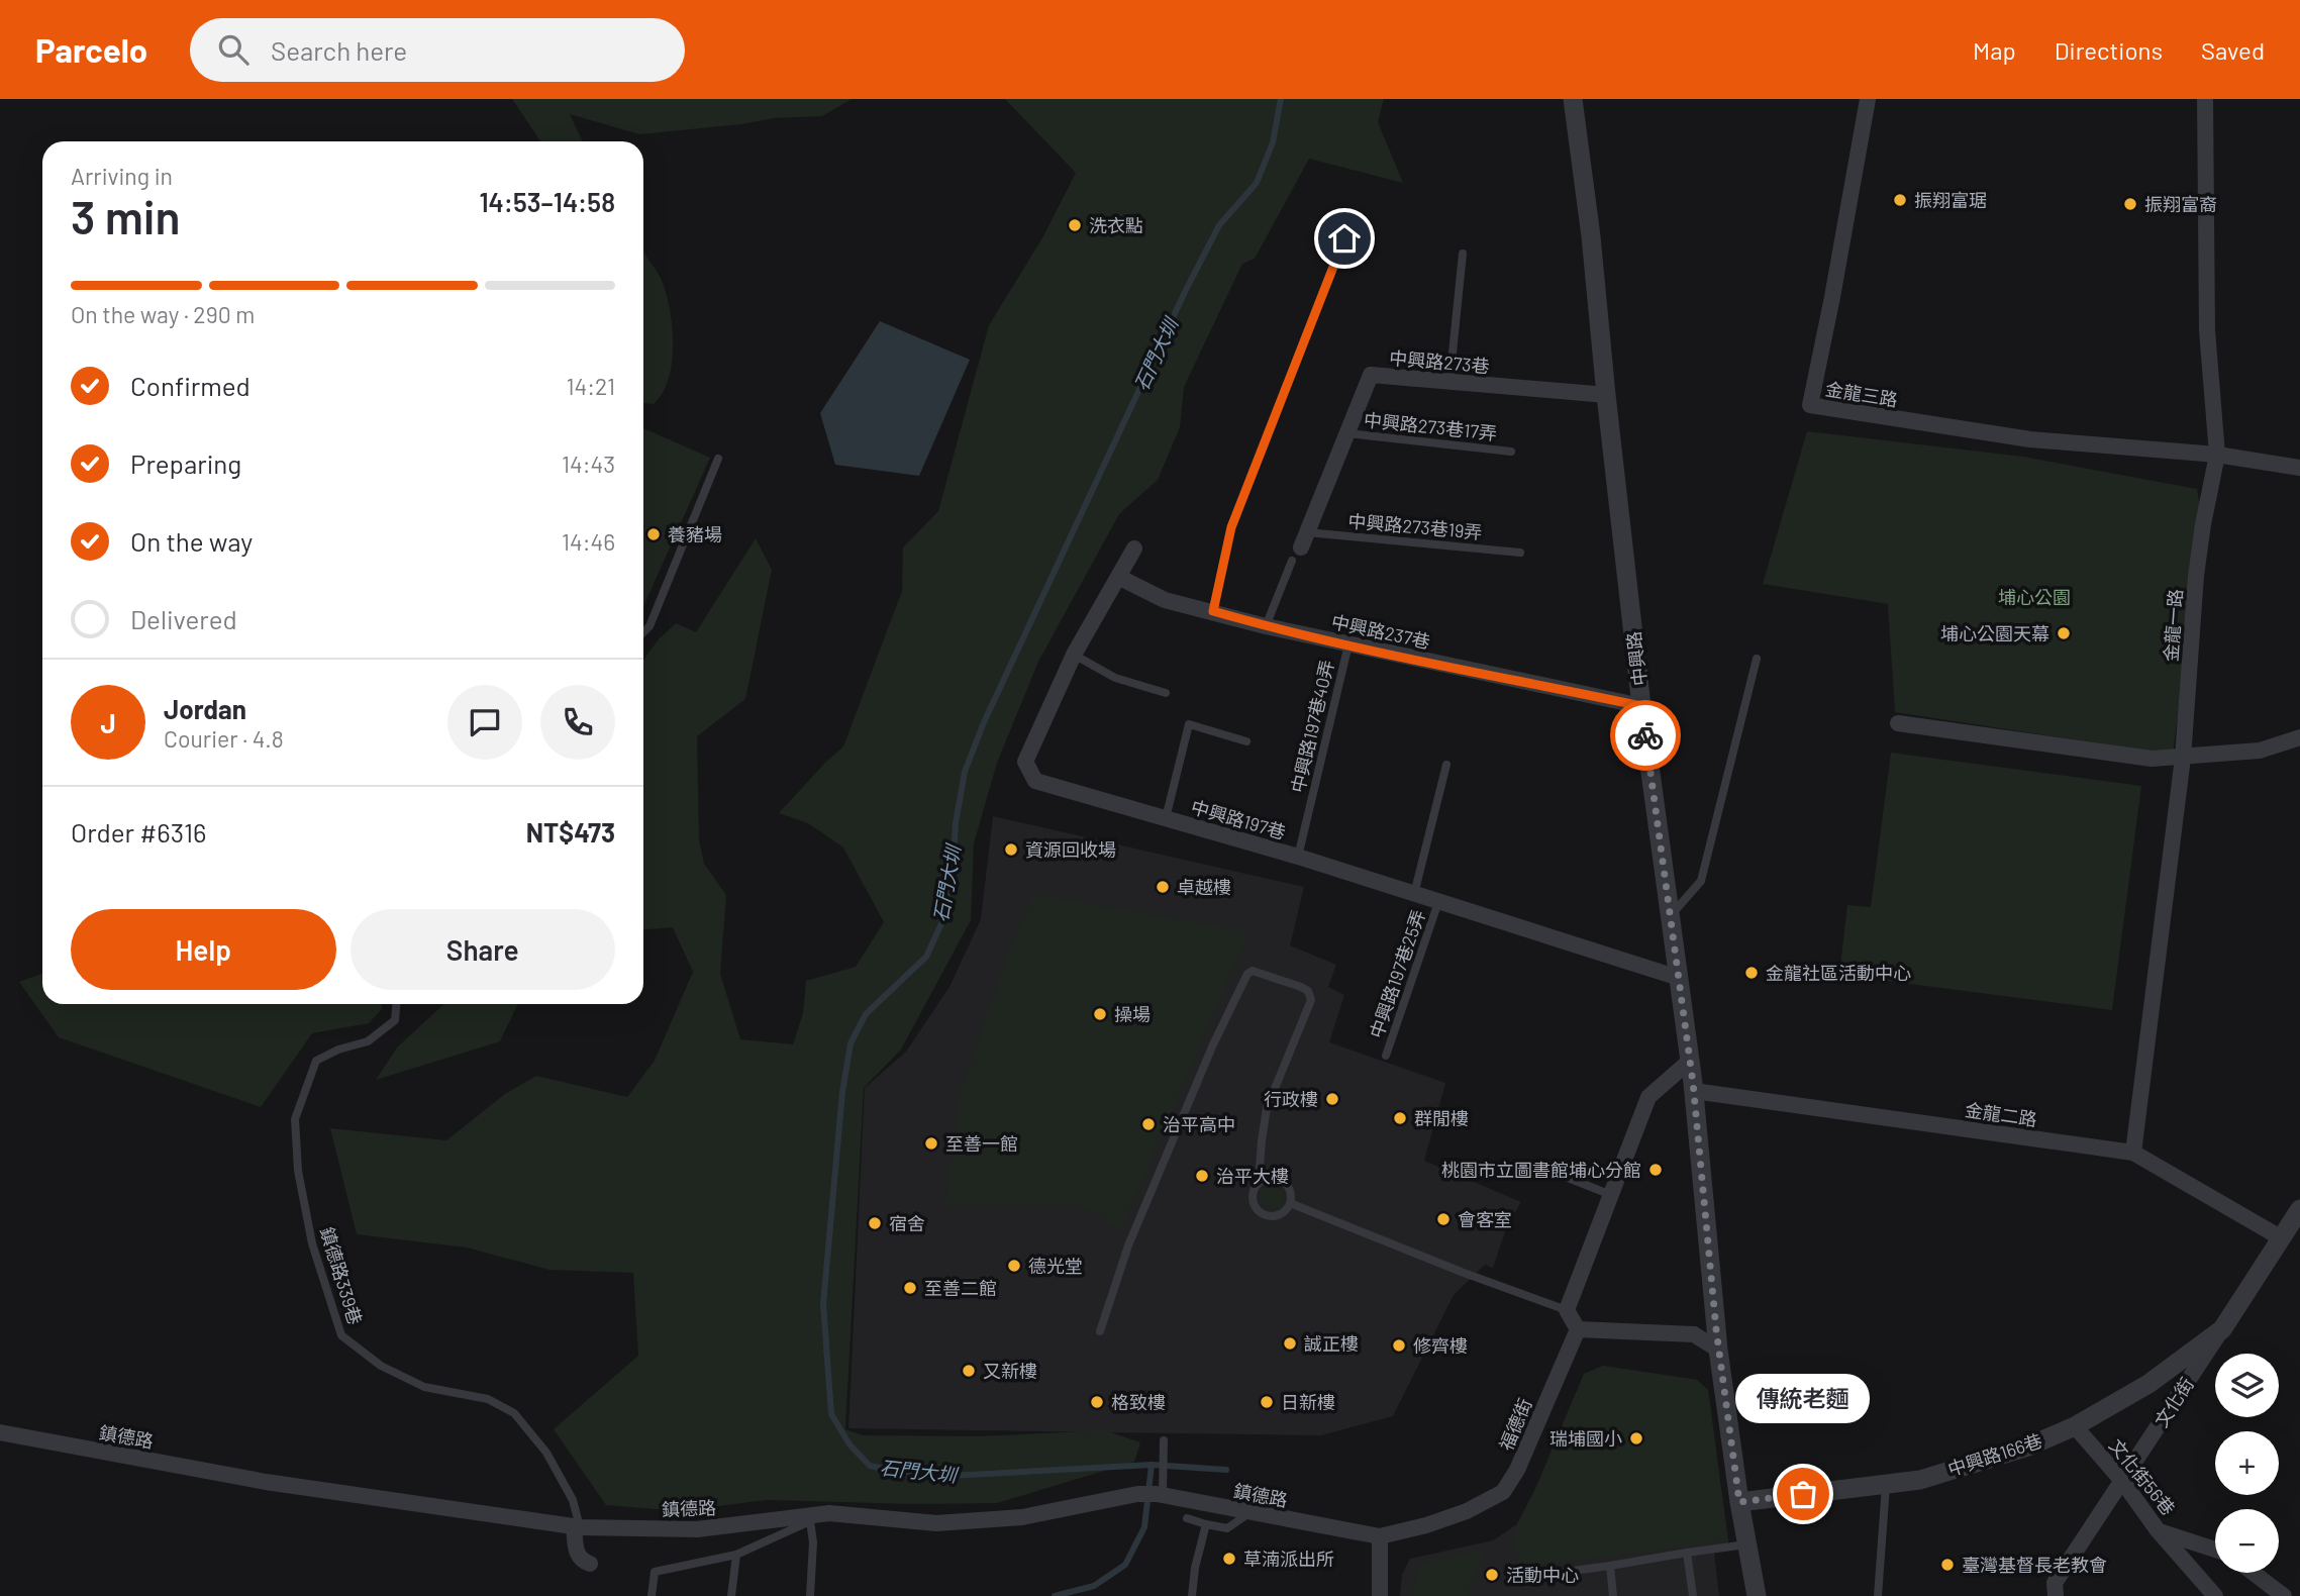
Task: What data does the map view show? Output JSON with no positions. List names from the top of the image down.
{
  "streets": {
    "street": [
      "中興路273巷",
      "金龍三路",
      "金龍一路",
      "中興路237巷",
      "中興路",
      "中興路197巷",
      "金龍二路",
      "文化街",
      "福德街",
      "鎮德路",
      "中興路166巷",
      "文化街56巷"
    ],
    "lane": [
      "中興路273巷17弄",
      "中興路273巷19弄",
      "中興路197巷40弄",
      "中興路197巷25弄",
      "鎮德路339巷"
    ]
  },
  "crossings": [
    ["中興路273巷", "中興路273巷17弄"],
    ["中興路273巷", "中興路273巷19弄"],
    ["中興路273巷", "中興路"],
    ["金龍三路", "金龍一路"],
    ["金龍一路", "金龍二路"],
    ["中興路237巷", "中興路"],
    ["中興路237巷", "中興路197巷40弄"],
    ["中興路237巷", "中興路197巷"],
    ["中興路", "中興路197巷"],
    ["中興路", "金龍二路"],
    ["中興路", "中興路166巷"],
    ["中興路197巷40弄", "中興路197巷"],
    ["中興路197巷", "中興路197巷25弄"],
    ["金龍二路", "文化街"],
    ["鎮德路339巷", "鎮德路"],
    ["文化街", "中興路166巷"],
    ["文化街", "文化街56巷"],
    ["福德街", "鎮德路"],
    ["中興路166巷", "文化街56巷"]
  ],
  "water": ["石門大圳"],
  "parks": ["埔心公園"],
  "places": [
    "振翔富琚",
    "振翔富裔",
    "洗衣點",
    "養豬場",
    "埔心公園天幕",
    "資源回收場",
    "卓越樓",
    "金龍社區活動中心",
    "操場",
    "行政樓",
    "群閒樓",
    "治平高中",
    "至善一館",
    "桃園市立圖書館埔心分館",
    "治平大樓",
    "會客室",
    "宿舍",
    "德光堂",
    "至善二館",
    "誠正樓",
    "修齊樓",
    "又新樓",
    "格致樓",
    "日新樓",
    "瑞埔國小",
    "傳統老麵",
    "草湳派出所",
    "臺灣基督長老教會",
    "活動中心"
  ],
  "page": {
    "header": "Parcelo",
    "search": "Search here",
    "nav": ["Map", "Directions", "Saved"],
    "heading": ["3 min", "Arriving in", "14:53–14:58"],
    "panel": [
      "Jordan",
      "Courier · 4.8",
      "Order #6316",
      "NT$473"
    ],
    "bar": "On the way · 290 m",
    "list": [
      ["Confirmed", "14:21"],
      ["Preparing", "14:43"],
      ["On the way", "14:46"],
      "Delivered"
    ],
    "round": "J",
    "buttons": ["Help", "Share"],
    "map_buttons": ["+", "−"],
    "bubble": "傳統老麵"
  }
}
